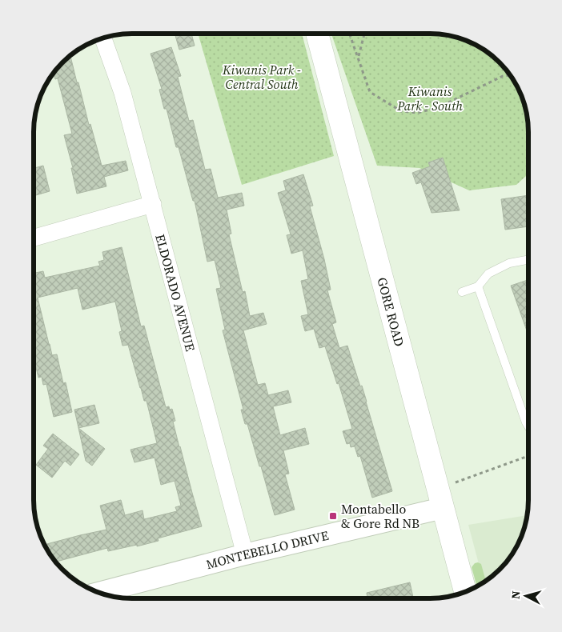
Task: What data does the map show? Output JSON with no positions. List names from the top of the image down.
{
  "streets": {
    "main road": ["GORE ROAD"],
    "street": ["ELDORADO AVENUE", "MONTEBELLO DRIVE"]
  },
  "crossings": [
    ["ELDORADO AVENUE", "MONTEBELLO DRIVE"],
    ["GORE ROAD", "MONTEBELLO DRIVE"]
  ],
  "parks": ["Kiwanis Park - Central South", "Kiwanis Park - South"],
  "places": {
    "transit": ["Montabello & Gore Rd NB"]
  },
  "north": "left"
}
